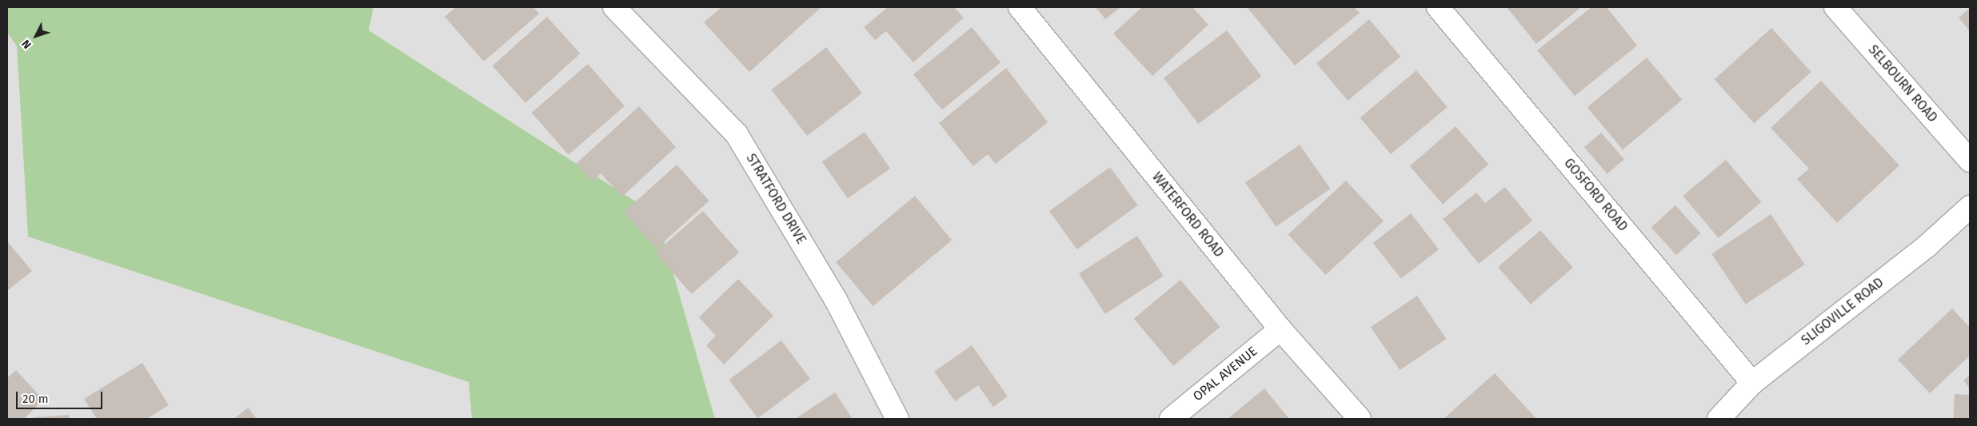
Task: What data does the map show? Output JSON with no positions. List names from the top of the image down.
{
  "streets": {
    "street": [
      "SELBOURN ROAD",
      "GOSFORD ROAD",
      "STRATFORD DRIVE",
      "WATERFORD ROAD",
      "SLIGOVILLE ROAD",
      "OPAL AVENUE"
    ]
  },
  "crossings": [
    ["GOSFORD ROAD", "SLIGOVILLE ROAD"],
    ["WATERFORD ROAD", "OPAL AVENUE"]
  ],
  "scale_bar": "20 m",
  "north": "bottom left"
}
